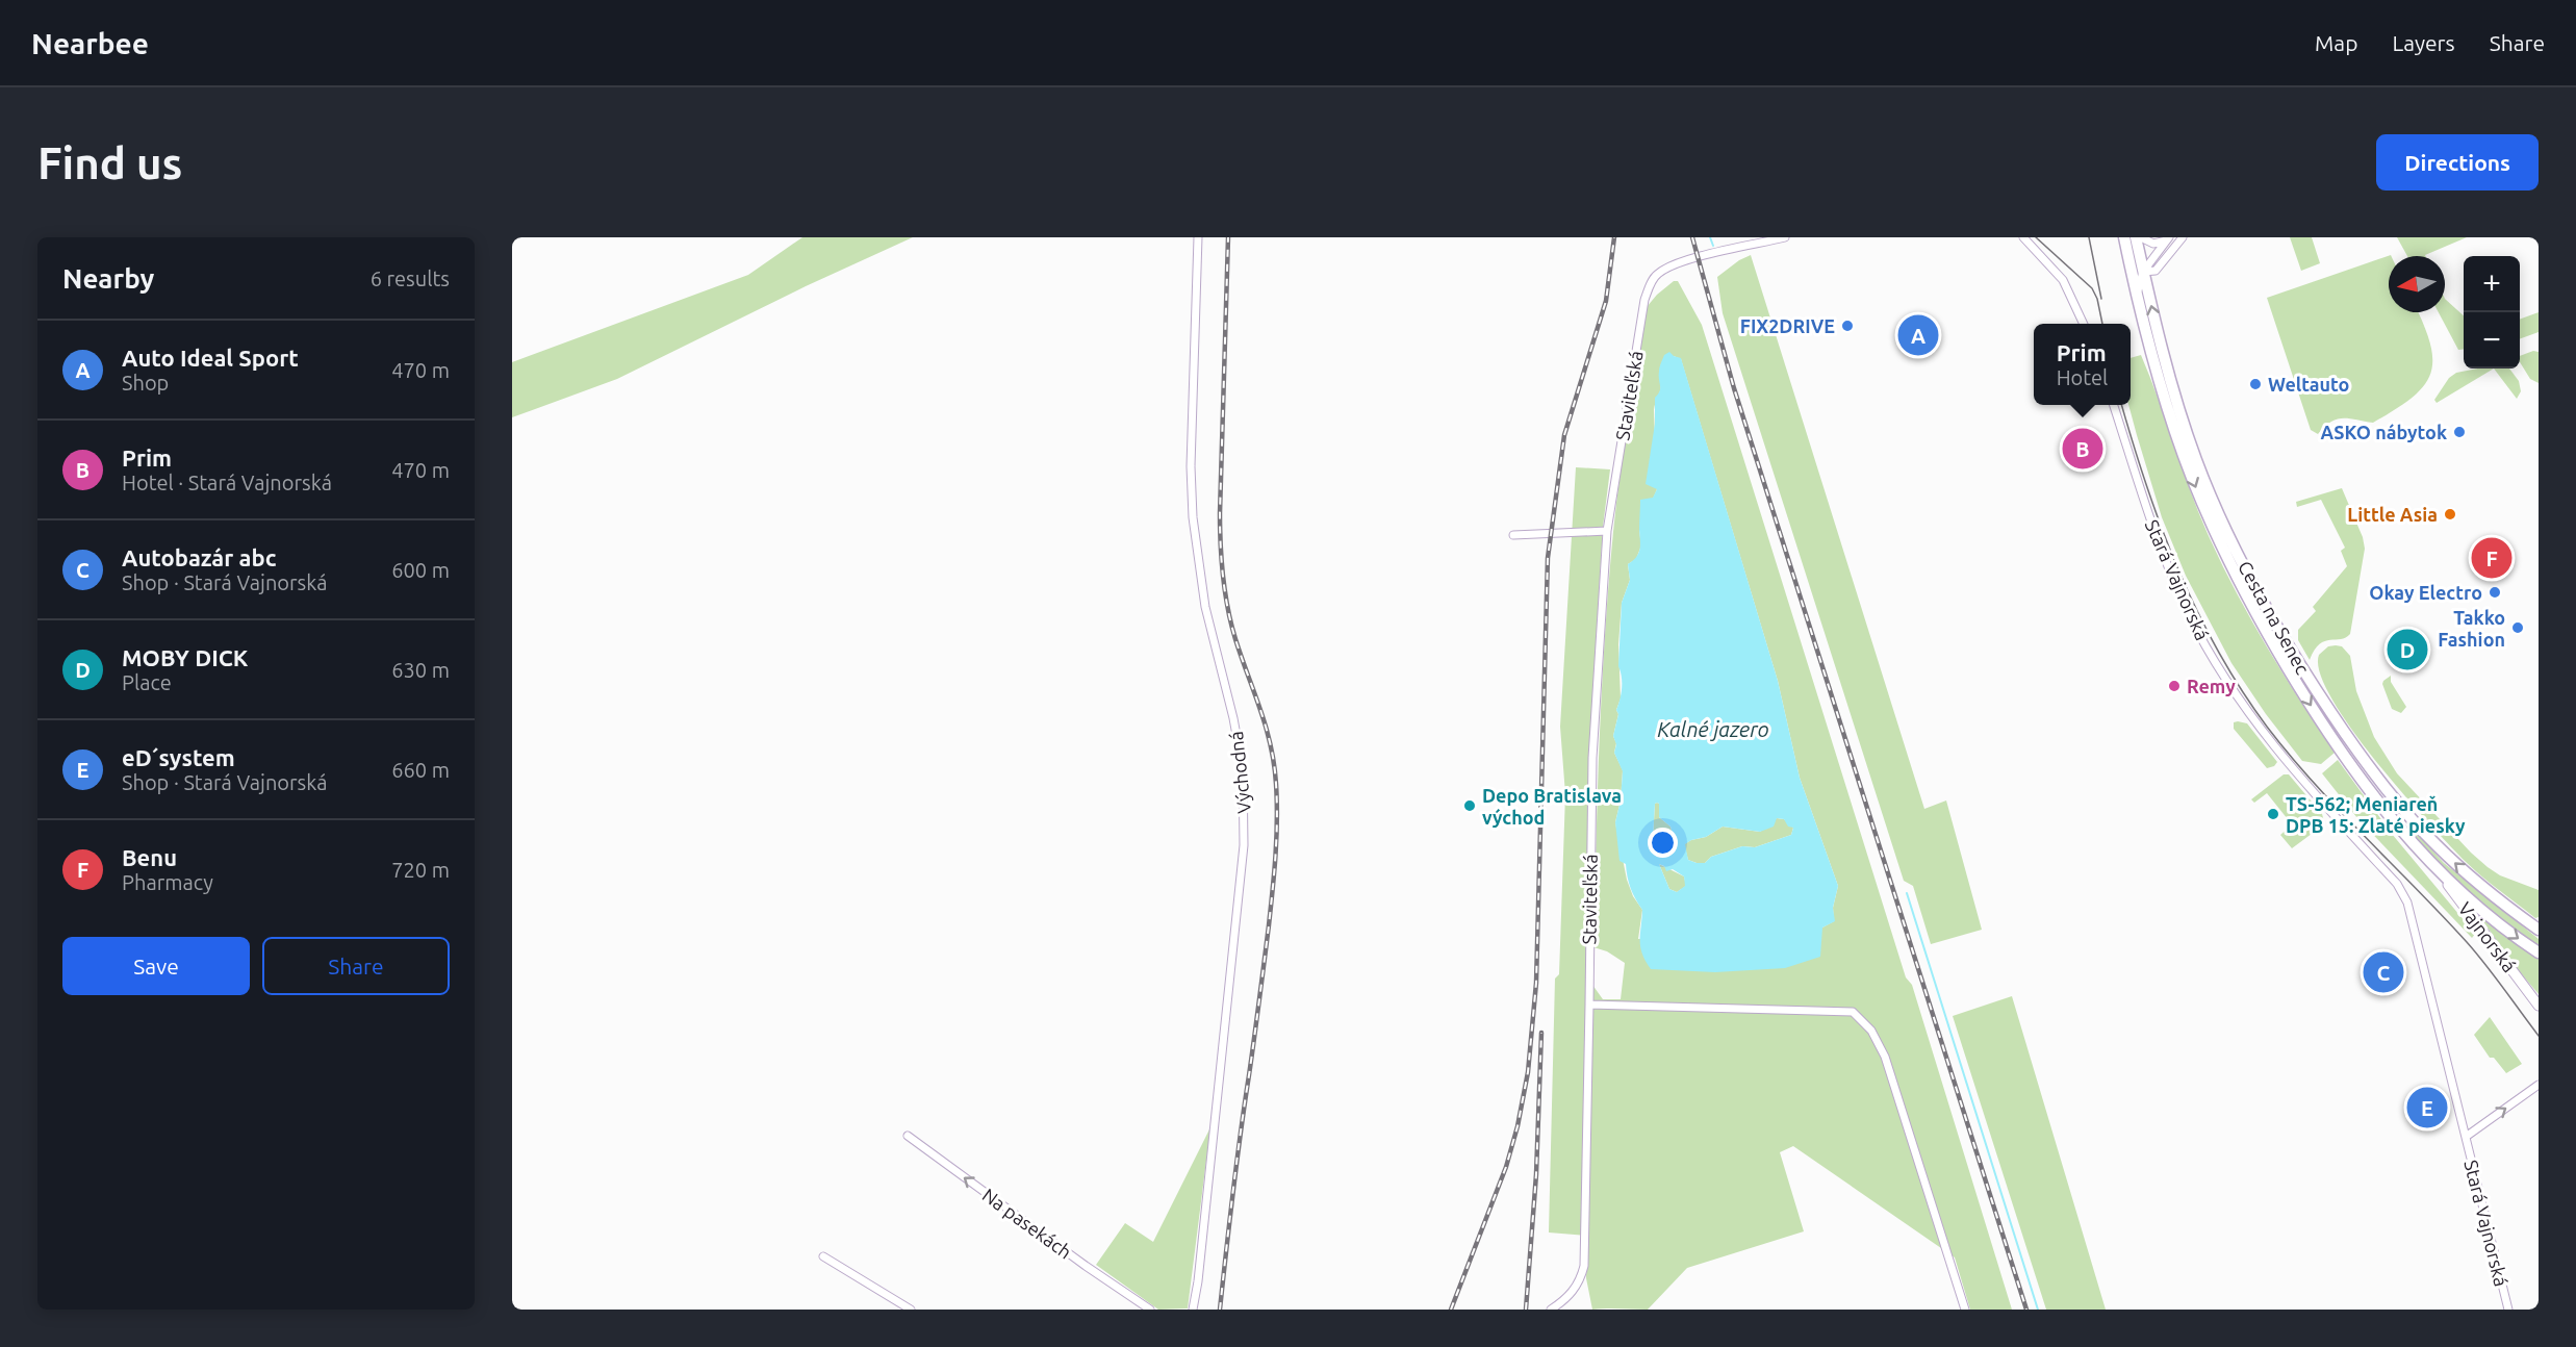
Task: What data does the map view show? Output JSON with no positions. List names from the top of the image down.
{
  "streets": {
    "main road": ["Cesta na Senec", "Vajnorská"],
    "street": [
      "Staviteľská",
      "Stará Vajnorská",
      "Východná",
      "Na pasekách"
    ]
  },
  "crossings": [
    ["Cesta na Senec", "Vajnorská"]
  ],
  "one_way": ["Na pasekách"],
  "water": ["Kalné jazero"],
  "places": [
    "FIX2DRIVE",
    "Weltauto",
    "ASKO nábytok",
    "Little Asia",
    "Okay Electro",
    "Takko Fashion",
    "Remy",
    "Depo Bratislava východ",
    "TS-562; Meniareň DPB 15: Zlaté piesky"
  ],
  "north": "left",
  "page": {
    "header": "Nearbee",
    "nav": ["Map", "Layers", "Share"],
    "buttons": [
      "Directions",
      ["Save", "Share"]
    ],
    "title": "Find us",
    "heading": ["Nearby", "6 results"],
    "map_buttons": ["+", "−"],
    "pins": [
      "A",
      "B",
      "F",
      "D",
      "C",
      "E"
    ],
    "list": [
      {
        "mark": "A",
        "name": "Auto Ideal Sport",
        "note": "Shop",
        "value": "470 m"
      },
      {
        "mark": "B",
        "name": "Prim",
        "note": "Hotel · Stará Vajnorská",
        "value": "470 m"
      },
      {
        "mark": "C",
        "name": "Autobazár abc",
        "note": "Shop · Stará Vajnorská",
        "value": "600 m"
      },
      {
        "mark": "D",
        "name": "MOBY DICK",
        "note": "Place",
        "value": "630 m"
      },
      {
        "mark": "E",
        "name": "eD´system",
        "note": "Shop · Stará Vajnorská",
        "value": "660 m"
      },
      {
        "mark": "F",
        "name": "Benu",
        "note": "Pharmacy",
        "value": "720 m"
      }
    ],
    "popup": ["Prim", "Hotel"]
  }
}
